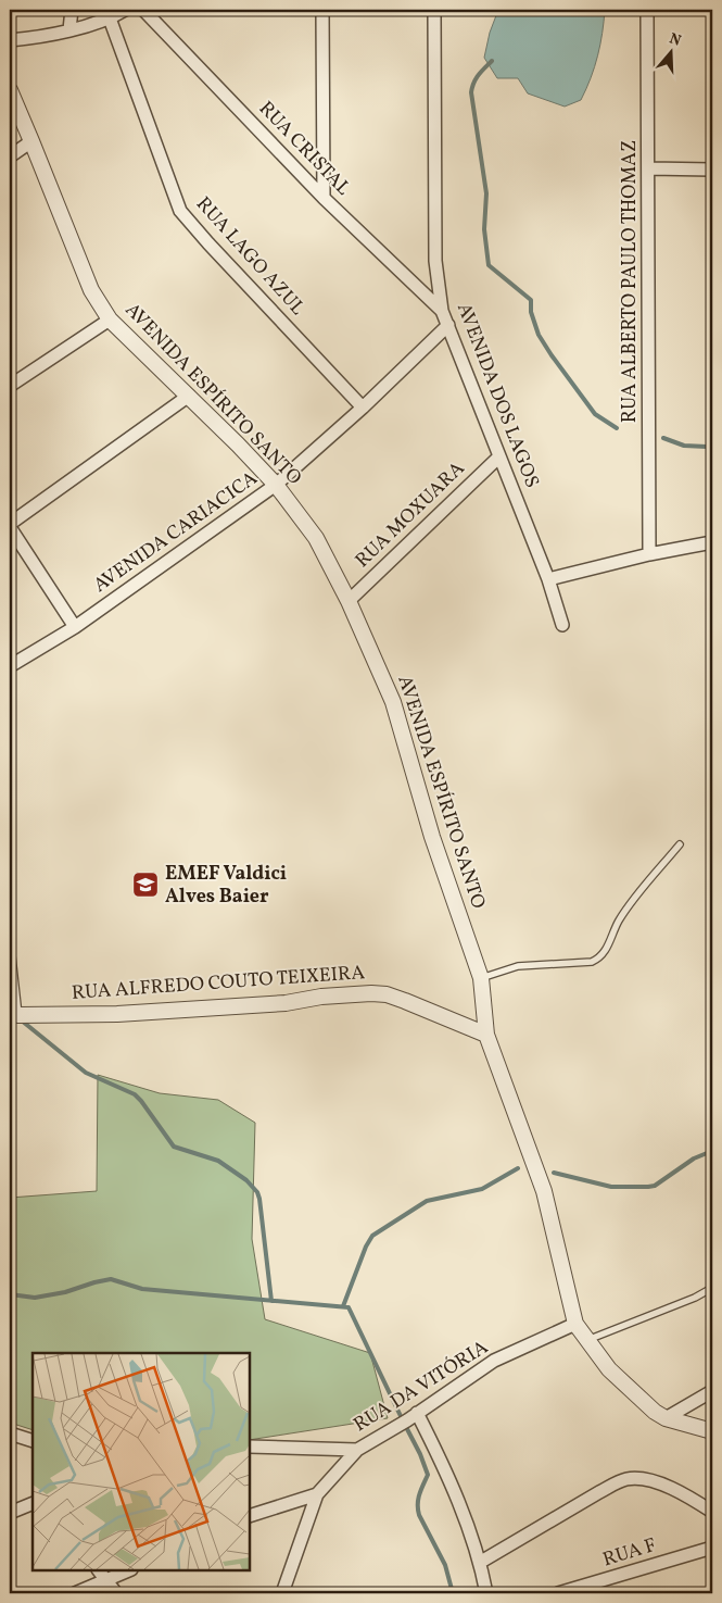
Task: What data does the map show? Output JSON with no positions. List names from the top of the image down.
{
  "streets": {
    "street": [
      "RUA CRISTAL",
      "RUA LAGO AZUL",
      "RUA ALBERTO PAULO THOMAZ",
      "AVENIDA ESPÍRITO SANTO",
      "AVENIDA DOS LAGOS",
      "RUA MOXUARA",
      "AVENIDA CARIACICA",
      "RUA ALFREDO COUTO TEIXEIRA",
      "RUA DA VITÓRIA",
      "RUA F"
    ]
  },
  "crossings": [
    ["RUA CRISTAL", "AVENIDA DOS LAGOS"],
    ["RUA LAGO AZUL", "AVENIDA CARIACICA"],
    ["AVENIDA ESPÍRITO SANTO", "RUA MOXUARA"],
    ["AVENIDA ESPÍRITO SANTO", "AVENIDA CARIACICA"],
    ["AVENIDA ESPÍRITO SANTO", "RUA ALFREDO COUTO TEIXEIRA"],
    ["AVENIDA ESPÍRITO SANTO", "RUA DA VITÓRIA"],
    ["AVENIDA DOS LAGOS", "RUA MOXUARA"],
    ["AVENIDA DOS LAGOS", "AVENIDA CARIACICA"]
  ],
  "places": {
    "school or university": ["EMEF Valdici Alves Baier"]
  },
  "north": "top"
}
